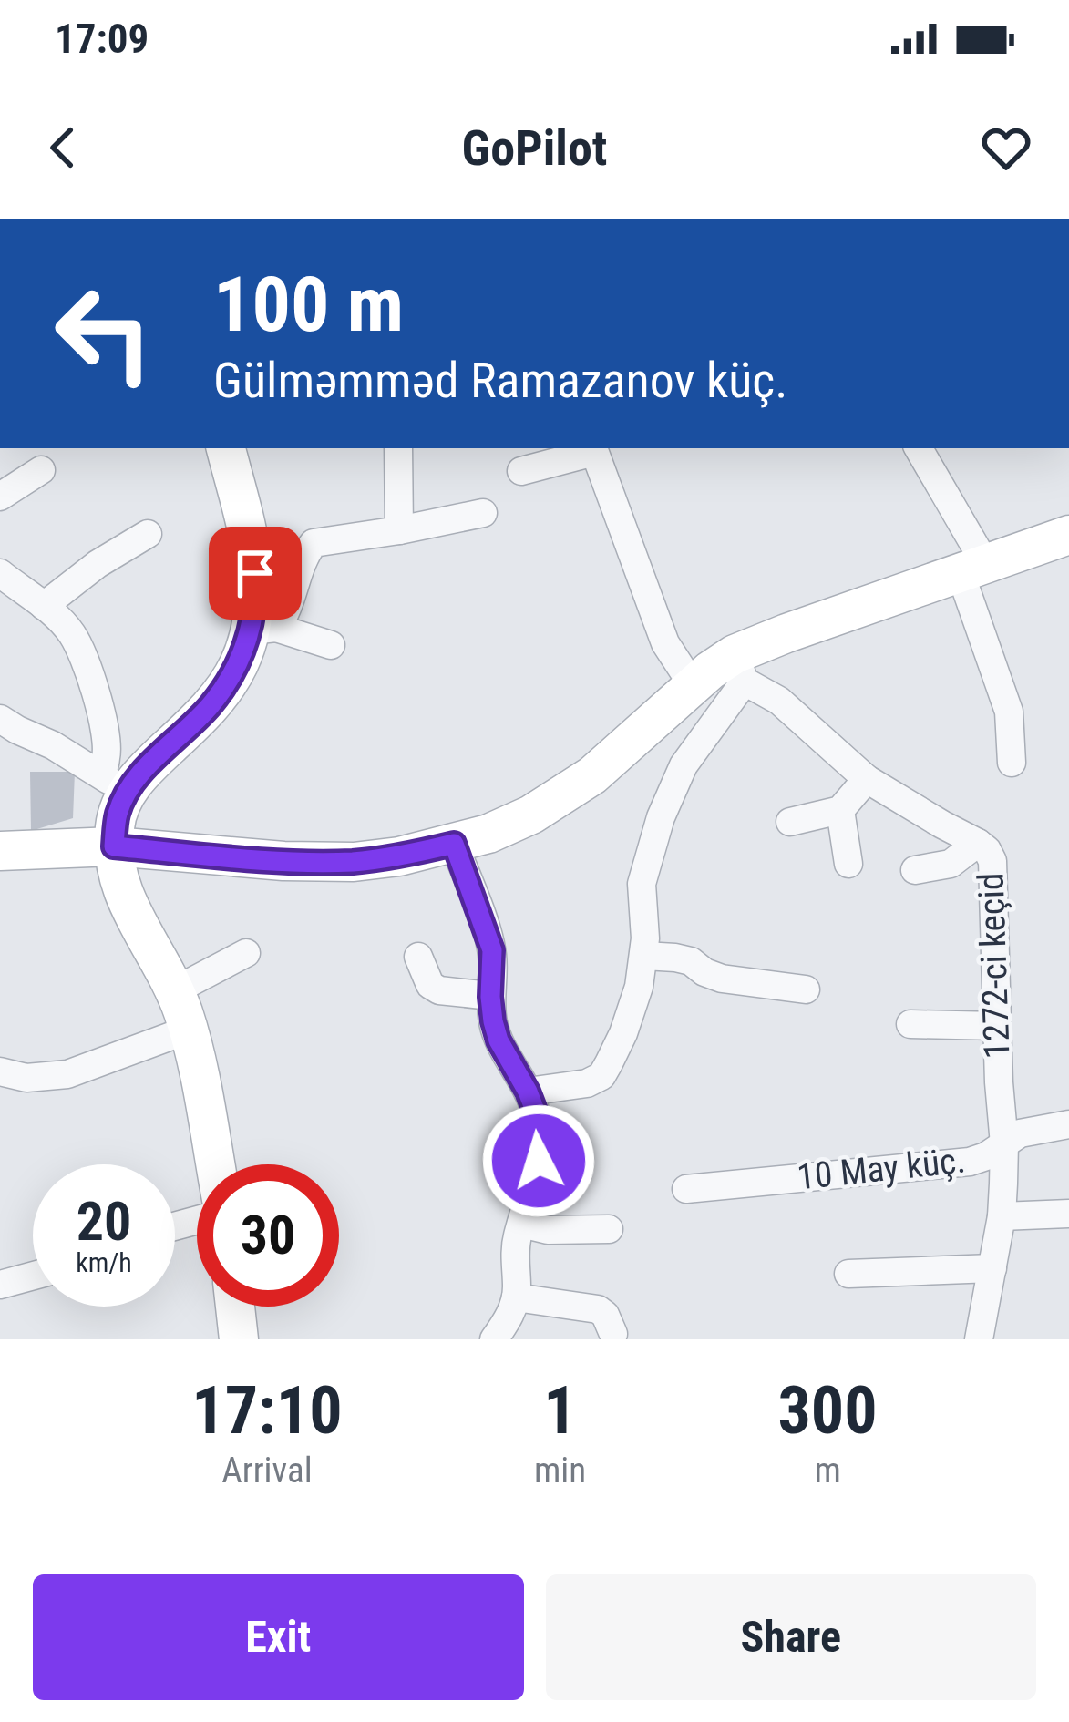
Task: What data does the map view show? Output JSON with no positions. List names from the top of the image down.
{
  "streets": {
    "street": ["1272-ci keçid", "10 May küç."]
  },
  "crossings": [
    ["1272-ci keçid", "10 May küç."]
  ],
  "page": {
    "status": "17:09",
    "header": "GoPilot",
    "turn": ["100 m", "Gülməmməd Ramazanov küç."],
    "speed": "20 km/h",
    "limit": "30",
    "eta": [
      "17:10",
      "Arrival",
      "1",
      "min",
      "300",
      "m"
    ],
    "buttons": ["Exit", "Share"]
  }
}
